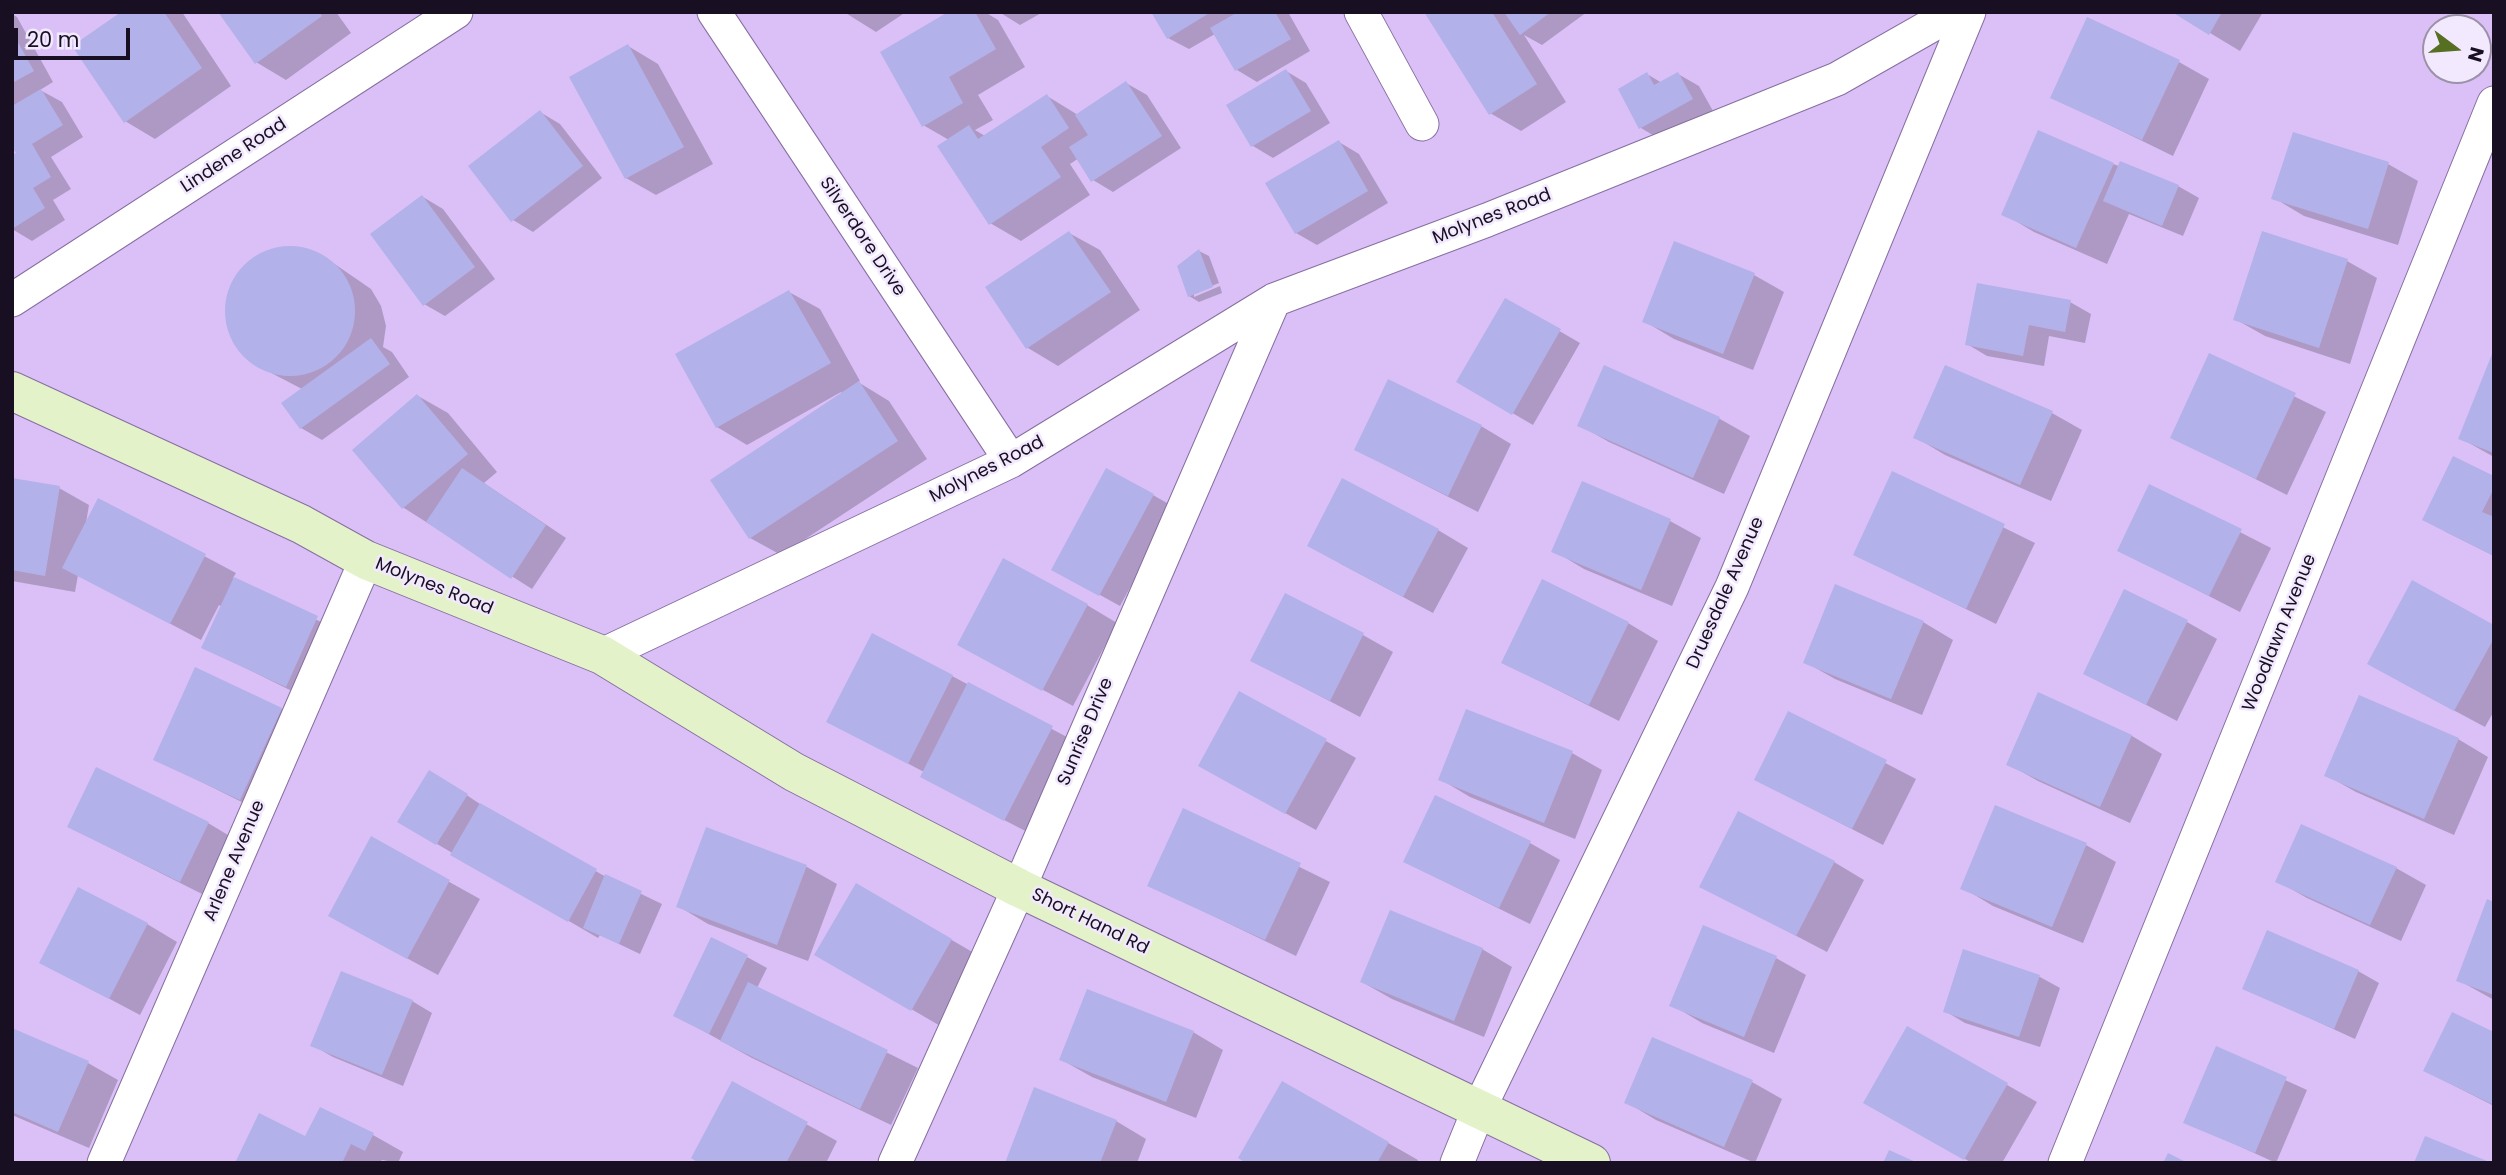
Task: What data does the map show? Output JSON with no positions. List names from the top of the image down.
{
  "streets": {
    "main road": ["Molynes Road", "Short Hand Rd"],
    "street": [
      "Lindene Road",
      "Silverdore Drive",
      "Druesdale Avenue",
      "Woodlawn Avenue",
      "Sunrise Drive",
      "Arlene Avenue"
    ]
  },
  "crossings": [
    ["Molynes Road", "Silverdore Drive"],
    ["Molynes Road", "Sunrise Drive"],
    ["Molynes Road", "Arlene Avenue"],
    ["Molynes Road", "Short Hand Rd"],
    ["Druesdale Avenue", "Short Hand Rd"],
    ["Sunrise Drive", "Short Hand Rd"]
  ],
  "scale_bar": "20 m",
  "north": "right"
}
